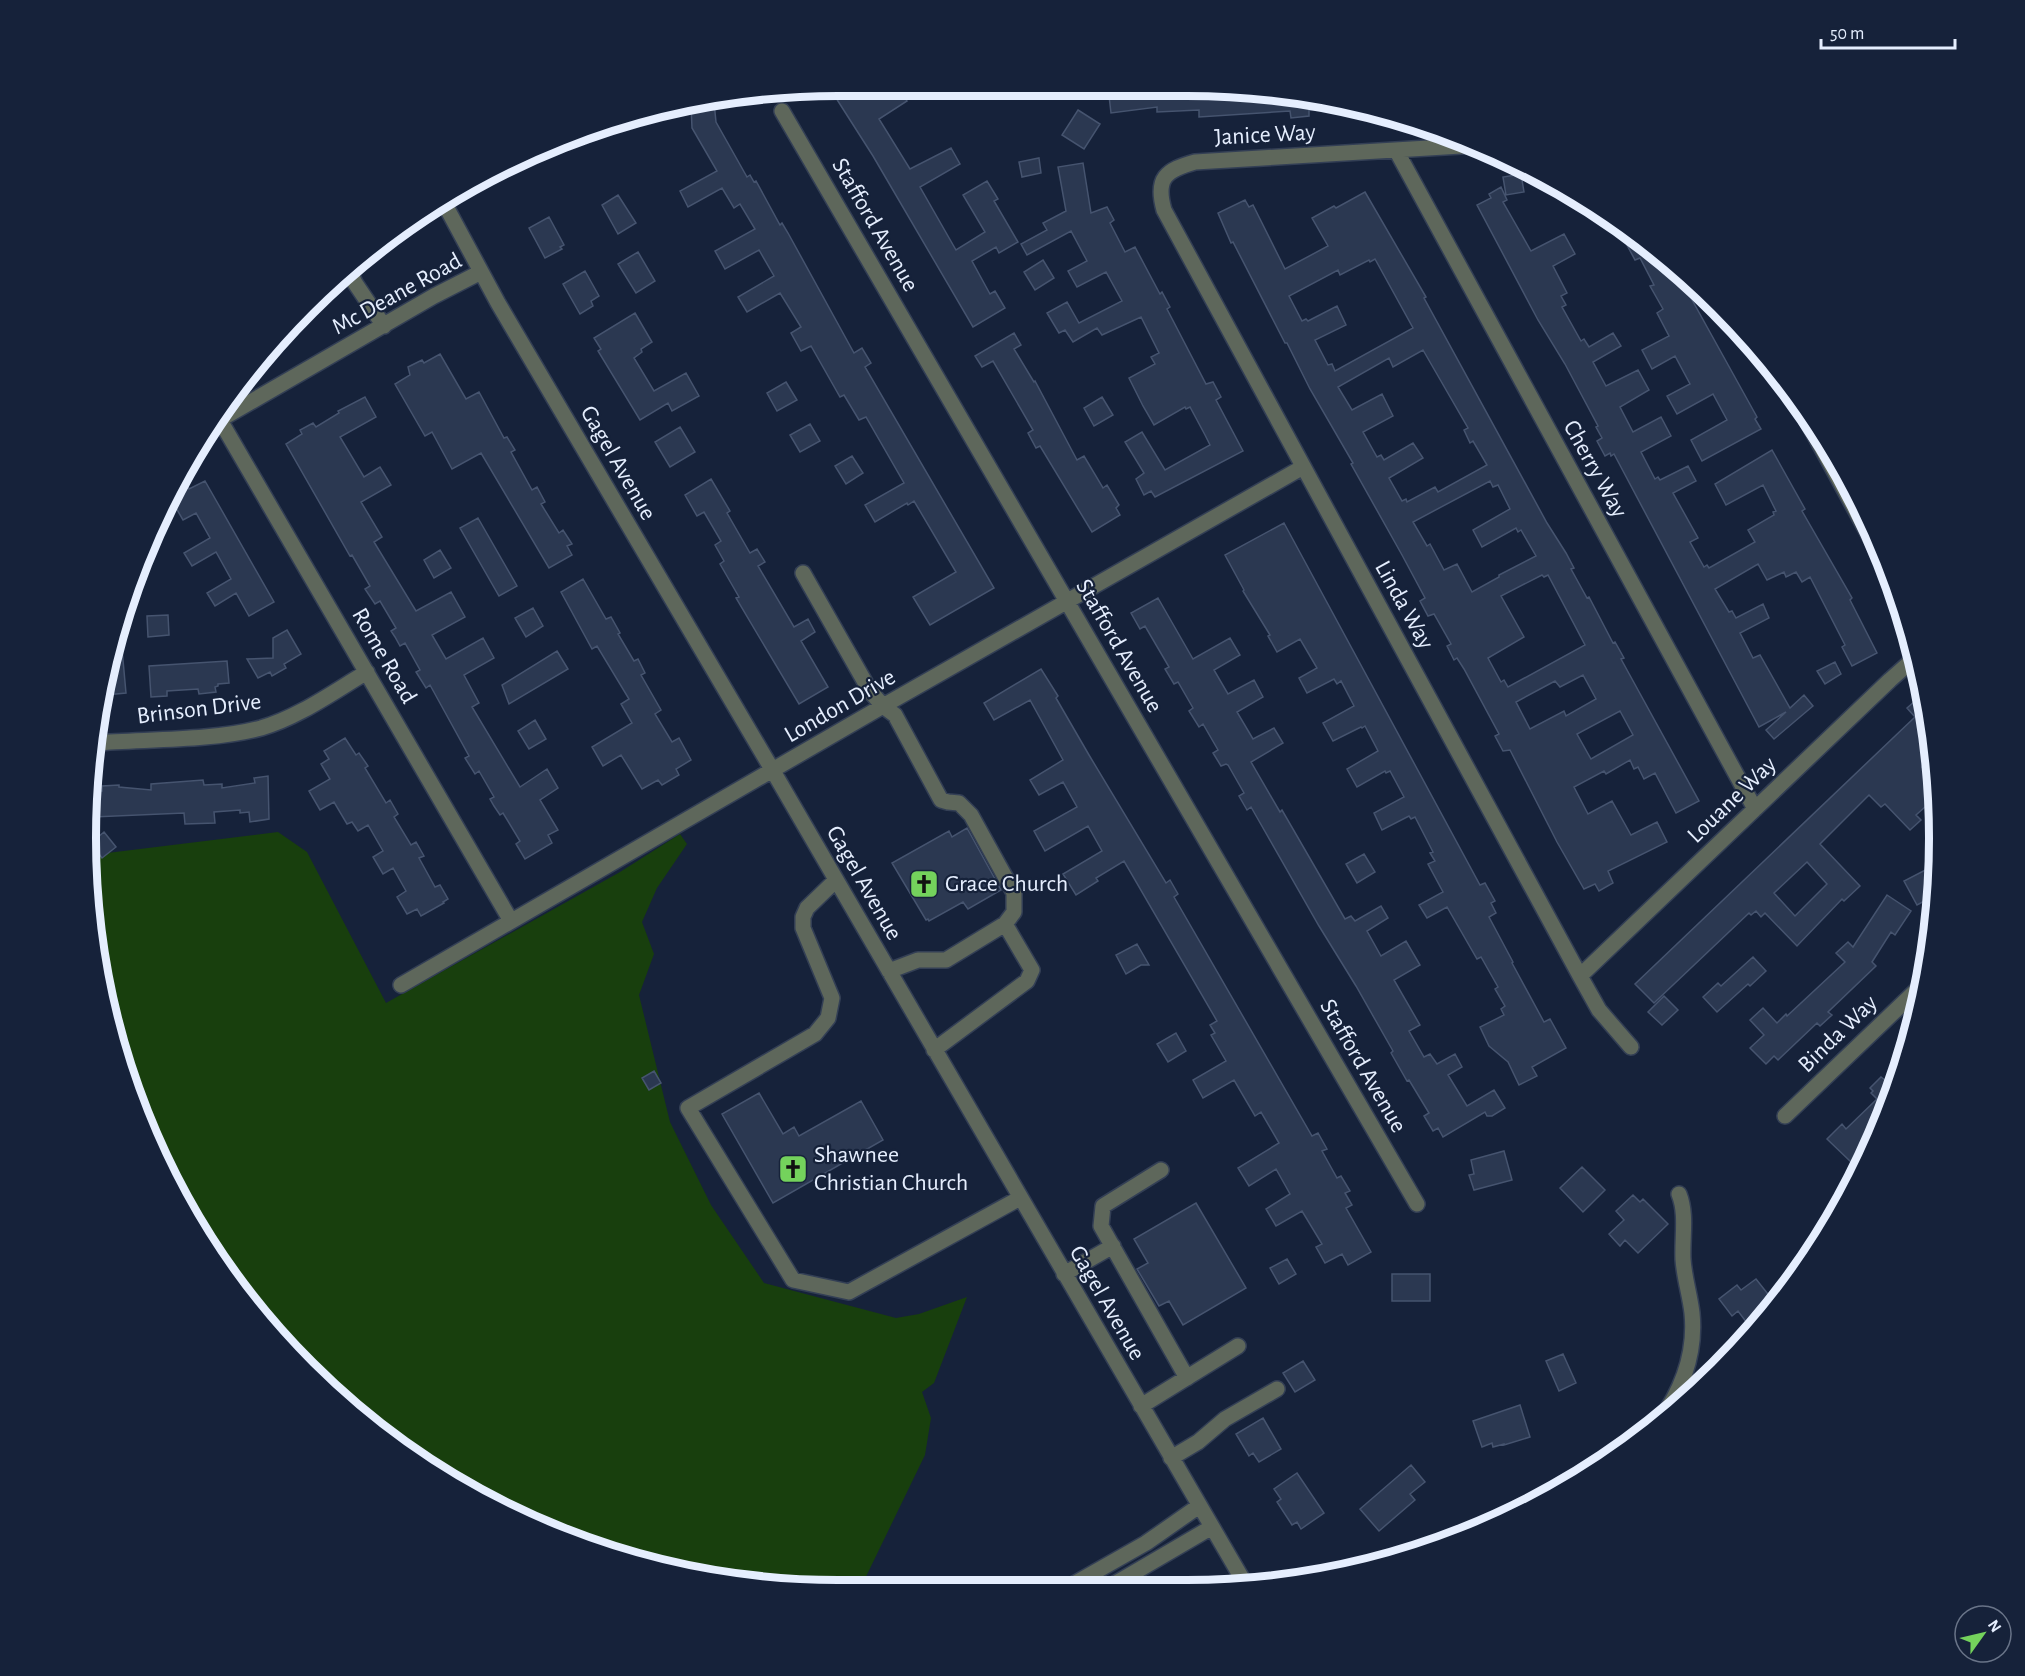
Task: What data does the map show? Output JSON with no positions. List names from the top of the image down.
{
  "streets": {
    "street": [
      "Janice Way",
      "Stafford Avenue",
      "Mc Deane Road",
      "Gagel Avenue",
      "Cherry Way",
      "Linda Way",
      "Rome Road",
      "London Drive",
      "Brinson Drive",
      "Louane Way",
      "Binda Way"
    ]
  },
  "crossings": [
    ["Janice Way", "Cherry Way"],
    ["Janice Way", "Linda Way"],
    ["Stafford Avenue", "London Drive"],
    ["Mc Deane Road", "Gagel Avenue"],
    ["Gagel Avenue", "London Drive"],
    ["Cherry Way", "Louane Way"],
    ["Linda Way", "London Drive"],
    ["Linda Way", "Louane Way"],
    ["Rome Road", "London Drive"],
    ["Rome Road", "Brinson Drive"]
  ],
  "places": {
    "church": ["Grace Church", "Shawnee Christian Church"]
  },
  "scale_bar": "50 m",
  "north": "top right"
}
